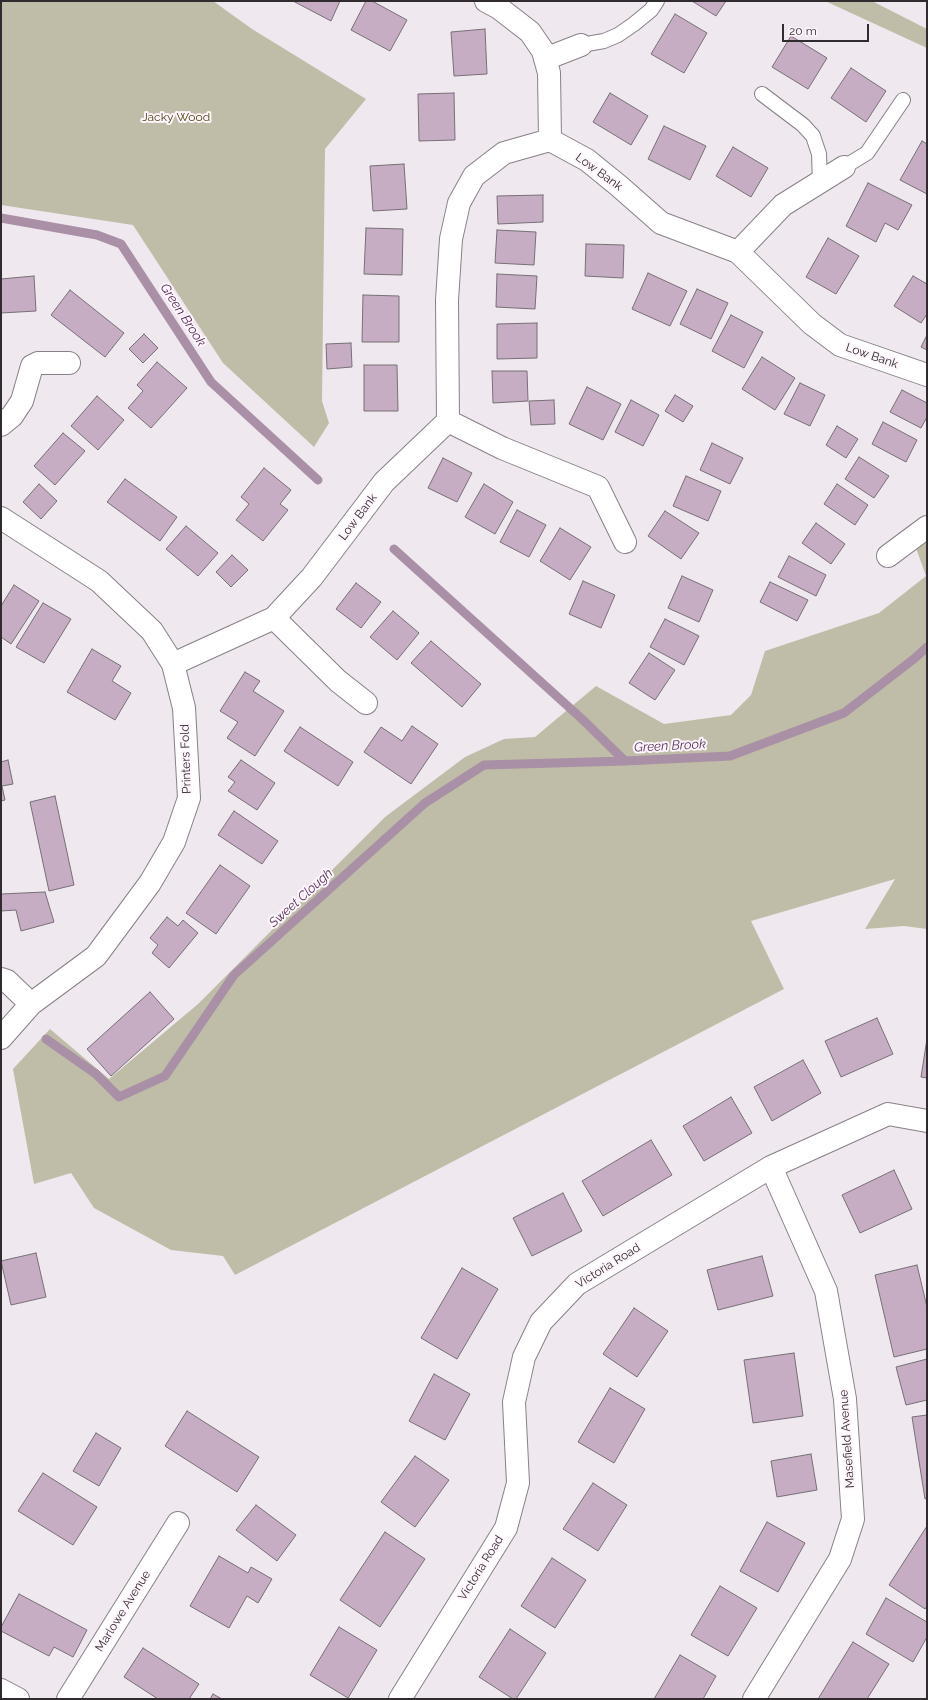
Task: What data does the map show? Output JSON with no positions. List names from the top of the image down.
{
  "streets": {
    "street": [
      "Low Bank",
      "Printers Fold",
      "Victoria Road",
      "Masefield Avenue",
      "Marlowe Avenue"
    ]
  },
  "crossings": [
    ["Low Bank", "Printers Fold"],
    ["Victoria Road", "Masefield Avenue"]
  ],
  "water": ["Green Brook", "Sweet Clough"],
  "parks": ["Jacky Wood"],
  "scale_bar": "20 m"
}
